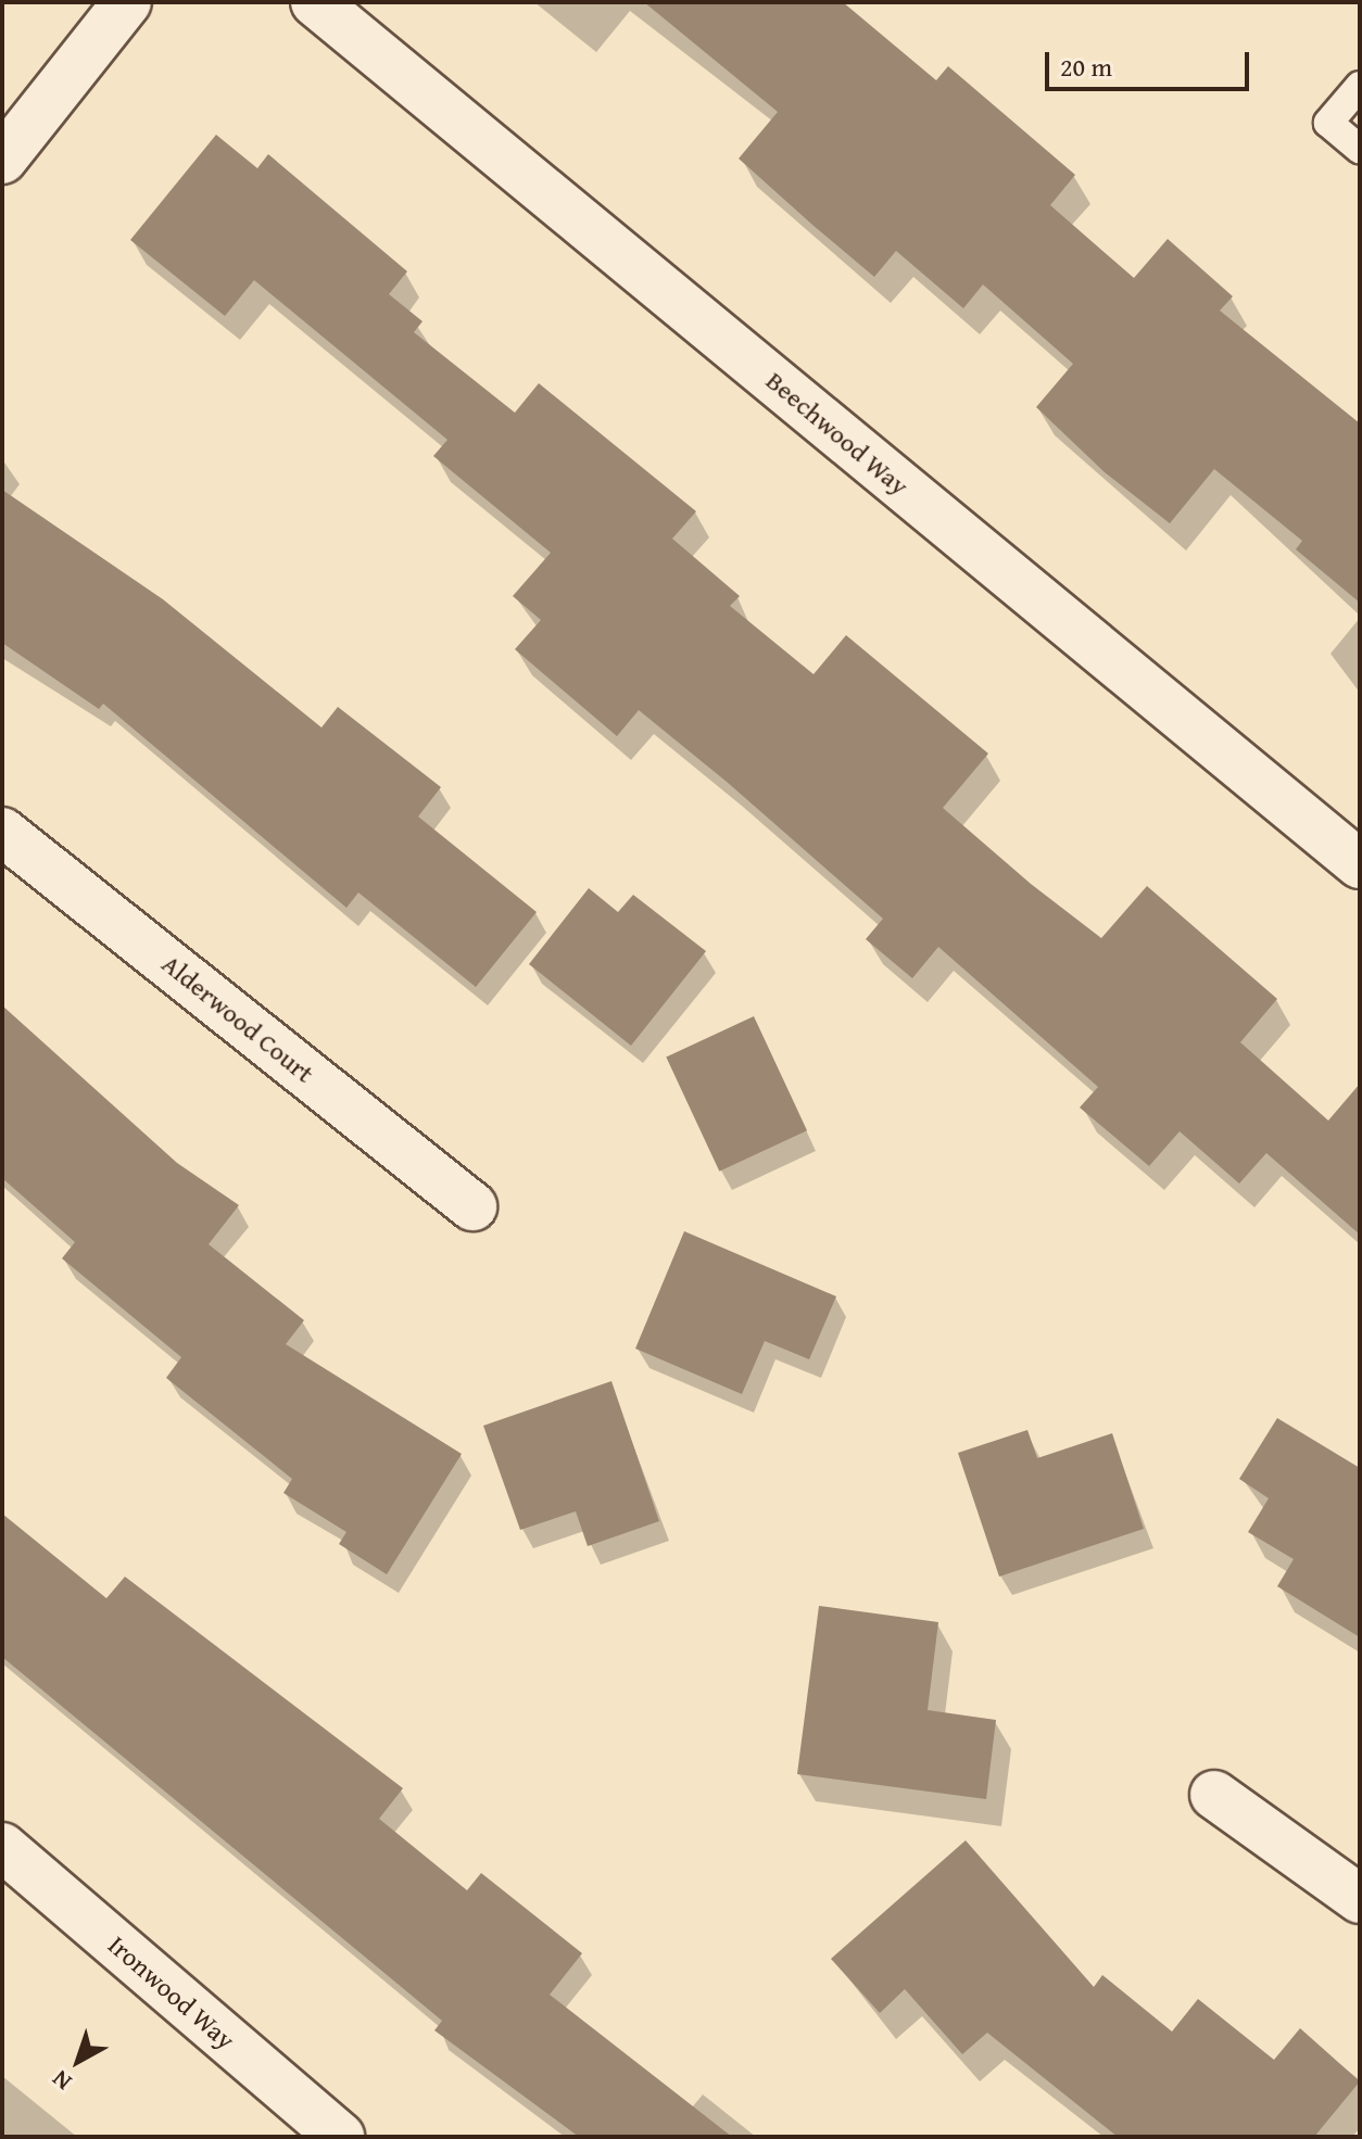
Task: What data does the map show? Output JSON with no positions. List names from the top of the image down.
{
  "streets": {
    "street": ["Beechwood Way", "Alderwood Court", "Ironwood Way"]
  },
  "scale_bar": "20 m",
  "north": "bottom left"
}
